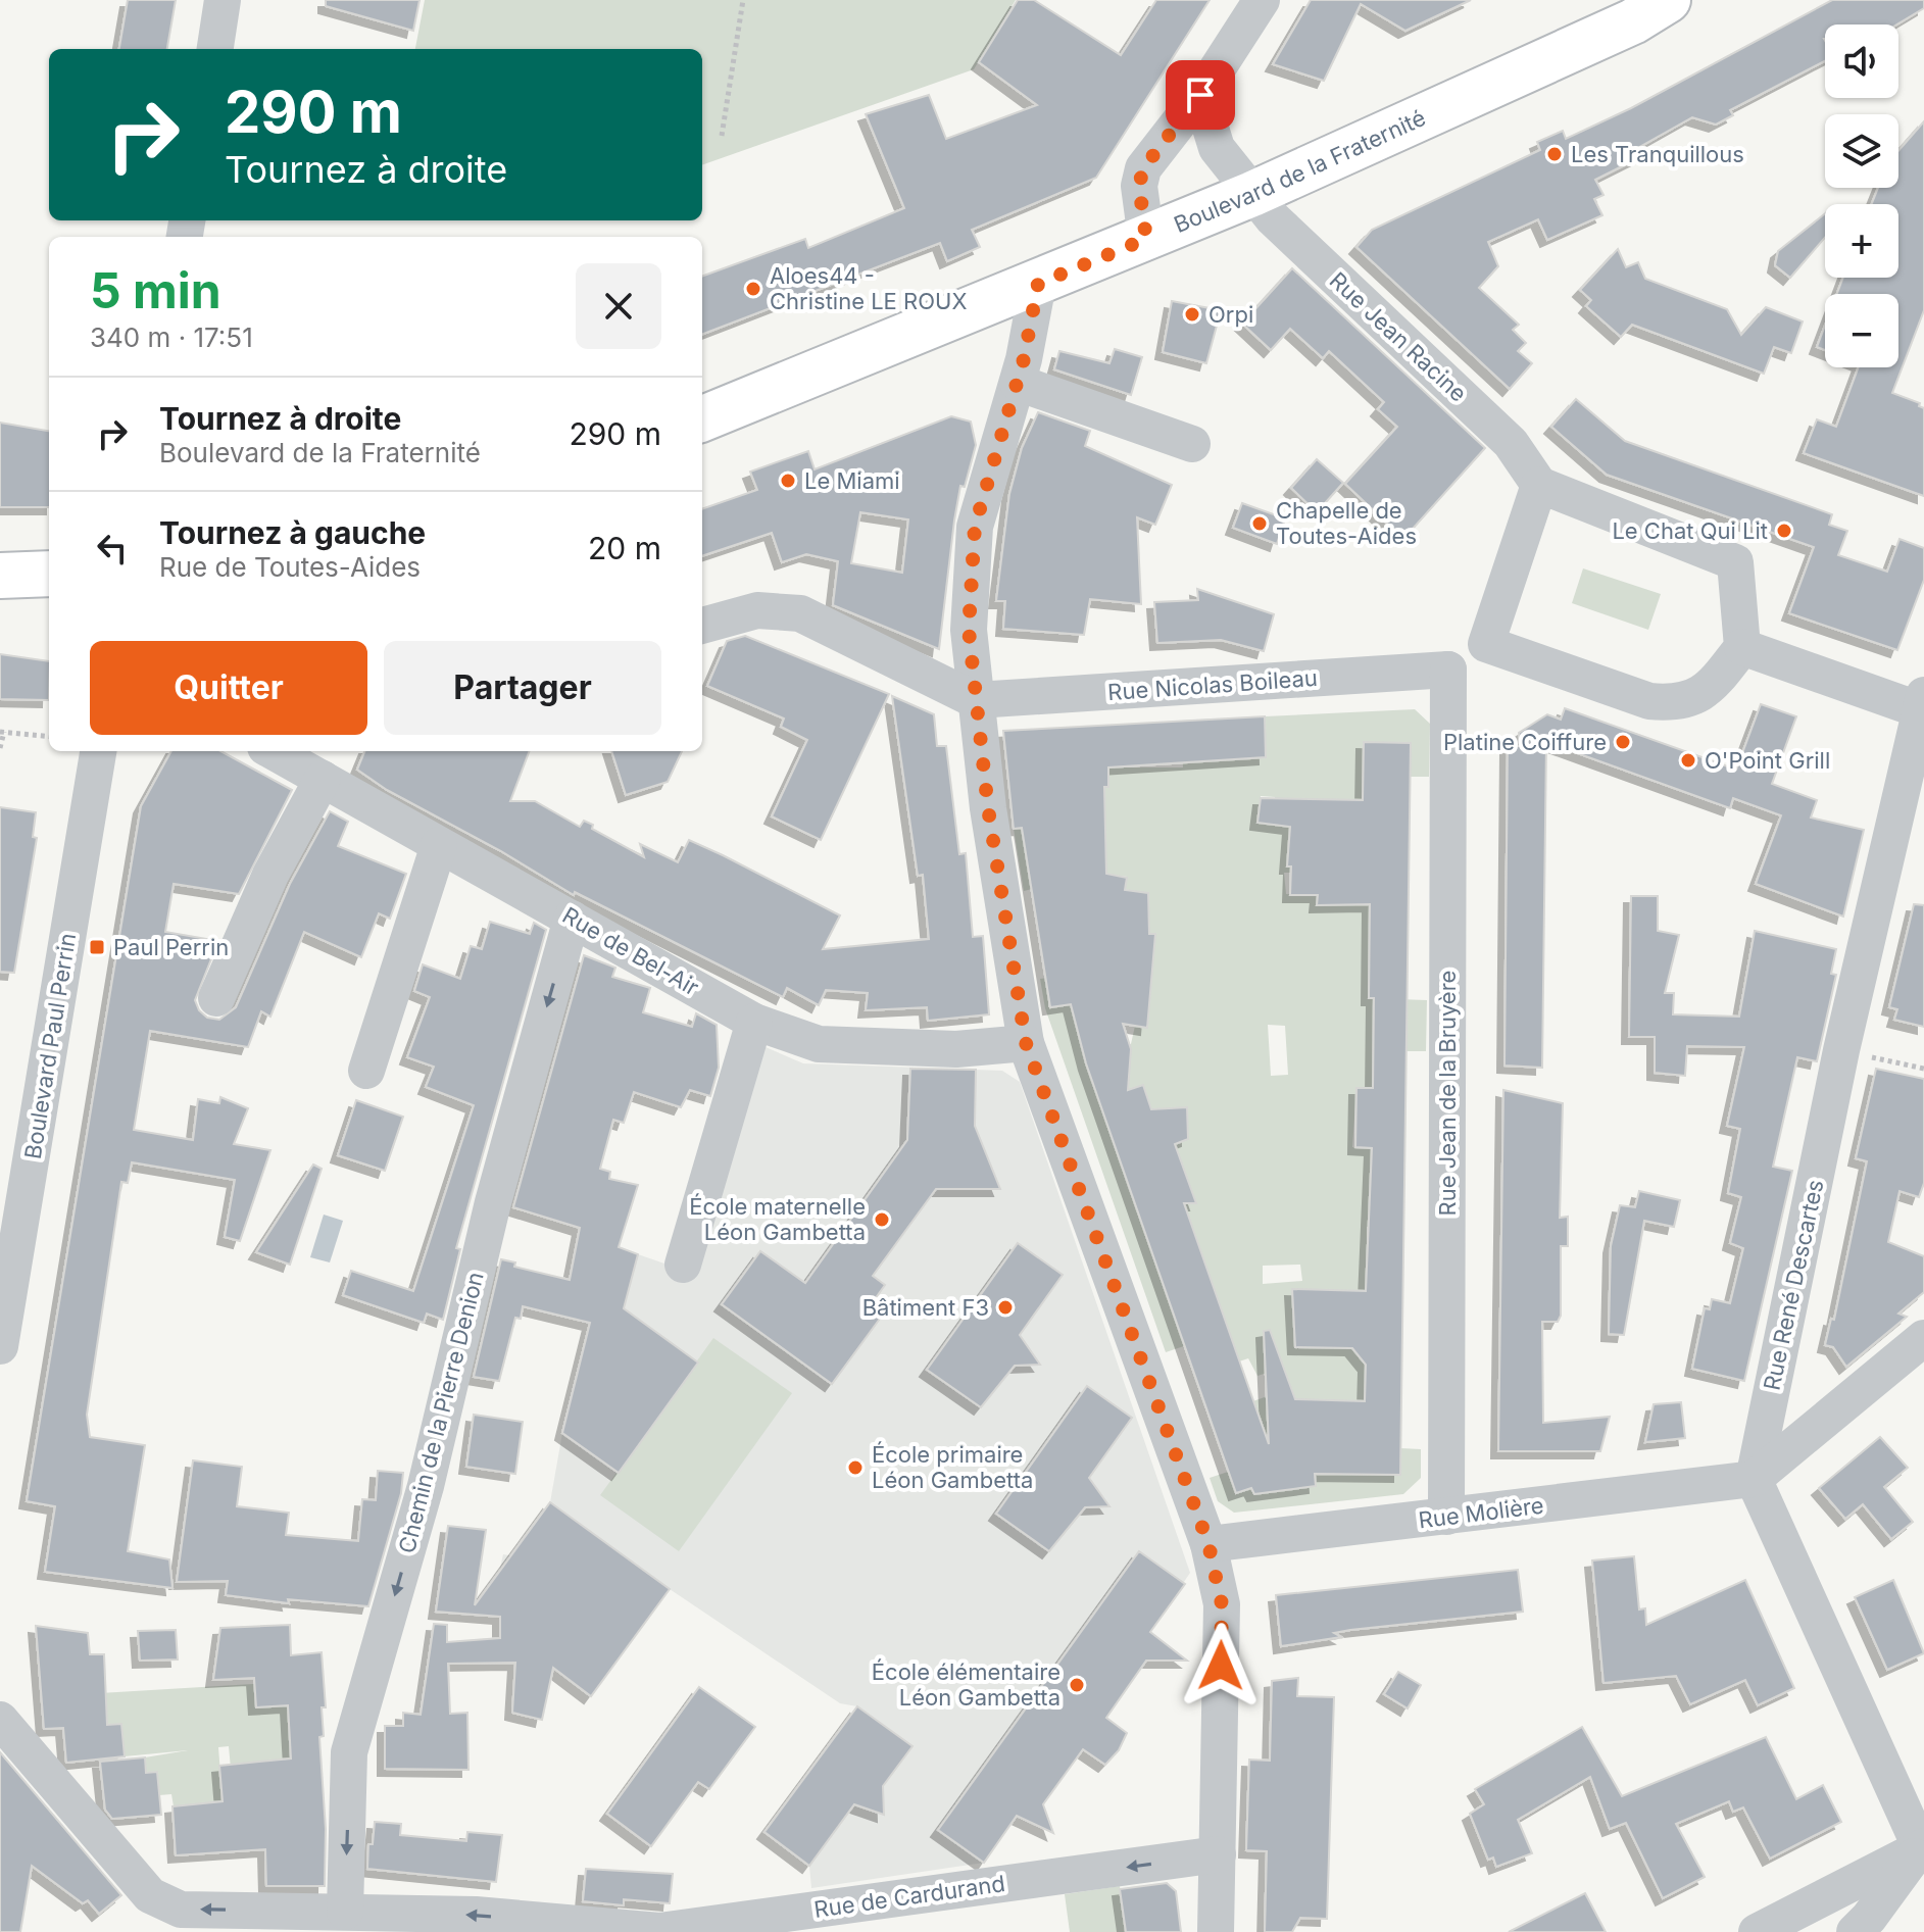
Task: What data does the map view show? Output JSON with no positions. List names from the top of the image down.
{
  "streets": {
    "main road": ["Boulevard de la Fraternité"],
    "street": [
      "Rue Jean Racine",
      "Rue Nicolas Boileau",
      "Rue de Bel-Air",
      "Boulevard Paul Perrin",
      "Rue Jean de la Bruyère",
      "Rue René Descartes",
      "Chemin de la Pierre Denion",
      "Rue Molière",
      "Rue de Cardurand"
    ]
  },
  "crossings": [
    ["Boulevard de la Fraternité", "Rue Jean Racine"],
    ["Rue Nicolas Boileau", "Rue Jean de la Bruyère"],
    ["Rue de Bel-Air", "Chemin de la Pierre Denion"],
    ["Rue Jean de la Bruyère", "Rue Molière"],
    ["Rue René Descartes", "Rue Molière"],
    ["Chemin de la Pierre Denion", "Rue de Cardurand"]
  ],
  "one_way": ["Rue de Cardurand"],
  "places": {
    "other": [
      "Les Tranquillous",
      "Aloes44 - Christine LE ROUX",
      "Orpi",
      "Le Miami",
      "Chapelle de Toutes-Aides",
      "Le Chat Qui Lit",
      "Platine Coiffure",
      "O'Point Grill",
      "École maternelle Léon Gambetta",
      "Bâtiment F3",
      "École primaire Léon Gambetta",
      "École élémentaire Léon Gambetta"
    ],
    "transit": ["Paul Perrin"]
  },
  "page": {
    "map_buttons": ["+", "−"],
    "turn": ["290 m", "Tournez à droite"],
    "heading": ["5 min", "340 m · 17:51"],
    "list": [
      {
        "name": "Tournez à droite",
        "note": "Boulevard de la Fraternité",
        "value": "290 m"
      },
      {
        "name": "Tournez à gauche",
        "note": "Rue de Toutes-Aides",
        "value": "20 m"
      }
    ],
    "buttons": ["Quitter", "Partager"]
  }
}
